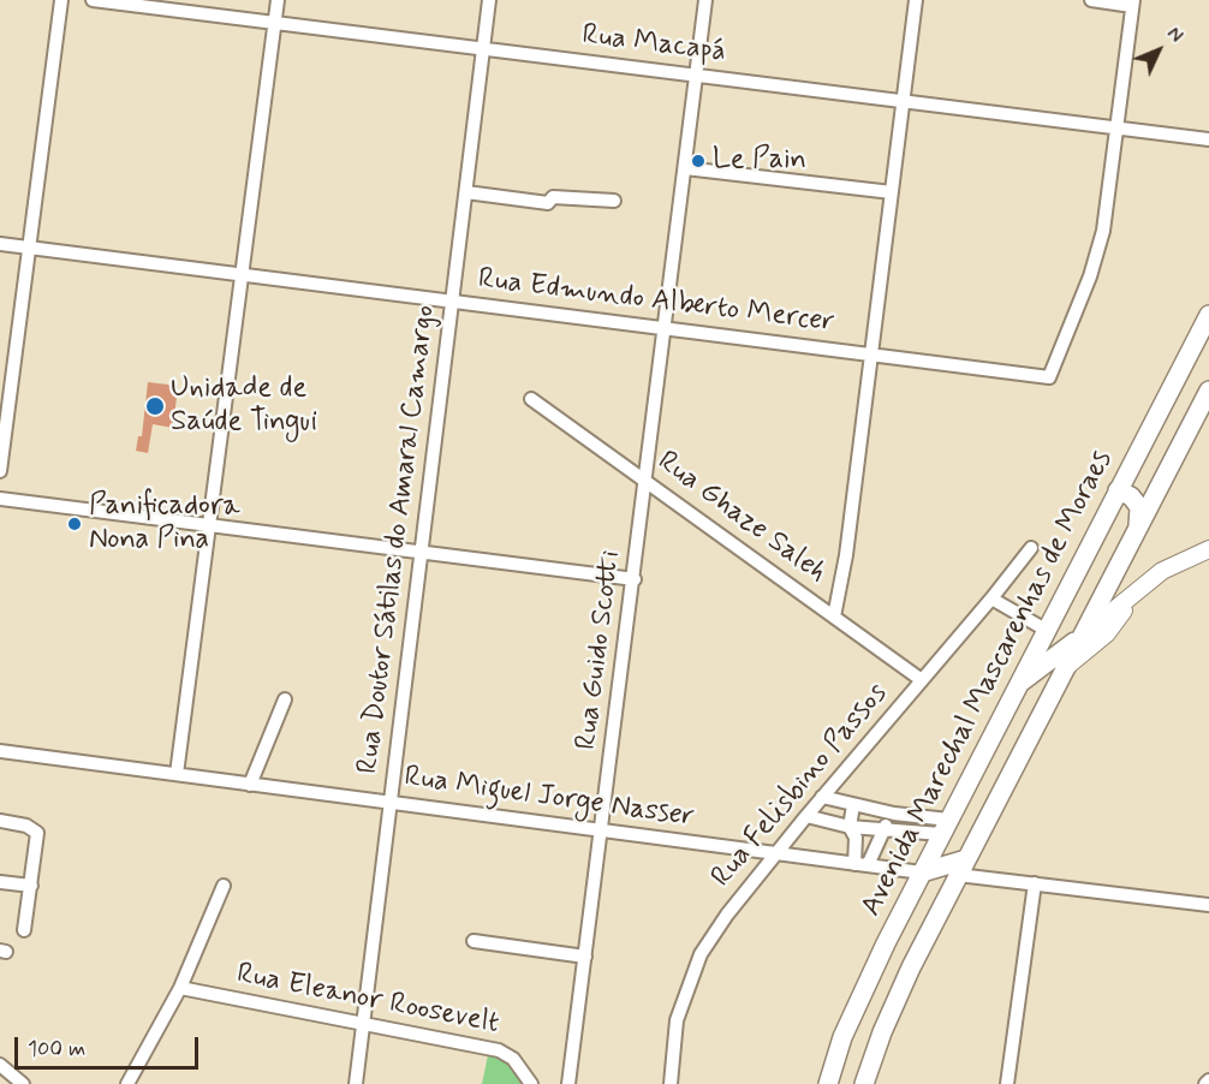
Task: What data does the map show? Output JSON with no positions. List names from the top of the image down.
{
  "streets": {
    "highway": ["Avenida Marechal Mascarenhas de Moraes"],
    "street": [
      "Rua Macapá",
      "Rua Edmundo Alberto Mercer",
      "Rua Ghaze Saleh",
      "Rua Doutor Sátilas do Amaral Camargo",
      "Rua Guido Scotti",
      "Rua Felisbino Passos",
      "Rua Miguel Jorge Nasser",
      "Rua Eleanor Roosevelt"
    ]
  },
  "crossings": [
    ["Rua Macapá", "Rua Edmundo Alberto Mercer"],
    ["Rua Macapá", "Rua Doutor Sátilas do Amaral Camargo"],
    ["Rua Macapá", "Rua Guido Scotti"],
    ["Rua Edmundo Alberto Mercer", "Rua Doutor Sátilas do Amaral Camargo"],
    ["Rua Edmundo Alberto Mercer", "Rua Guido Scotti"],
    ["Rua Ghaze Saleh", "Rua Guido Scotti"],
    ["Rua Ghaze Saleh", "Rua Felisbino Passos"],
    ["Rua Doutor Sátilas do Amaral Camargo", "Rua Miguel Jorge Nasser"],
    ["Rua Doutor Sátilas do Amaral Camargo", "Rua Eleanor Roosevelt"],
    ["Rua Guido Scotti", "Rua Miguel Jorge Nasser"],
    ["Avenida Marechal Mascarenhas de Moraes", "Rua Miguel Jorge Nasser"],
    ["Rua Felisbino Passos", "Rua Miguel Jorge Nasser"]
  ],
  "places": ["Le Pain", "Unidade de Saúde Tingui", "Panificadora Nona Pina"],
  "scale_bar": "100 m",
  "north": "top right"
}
